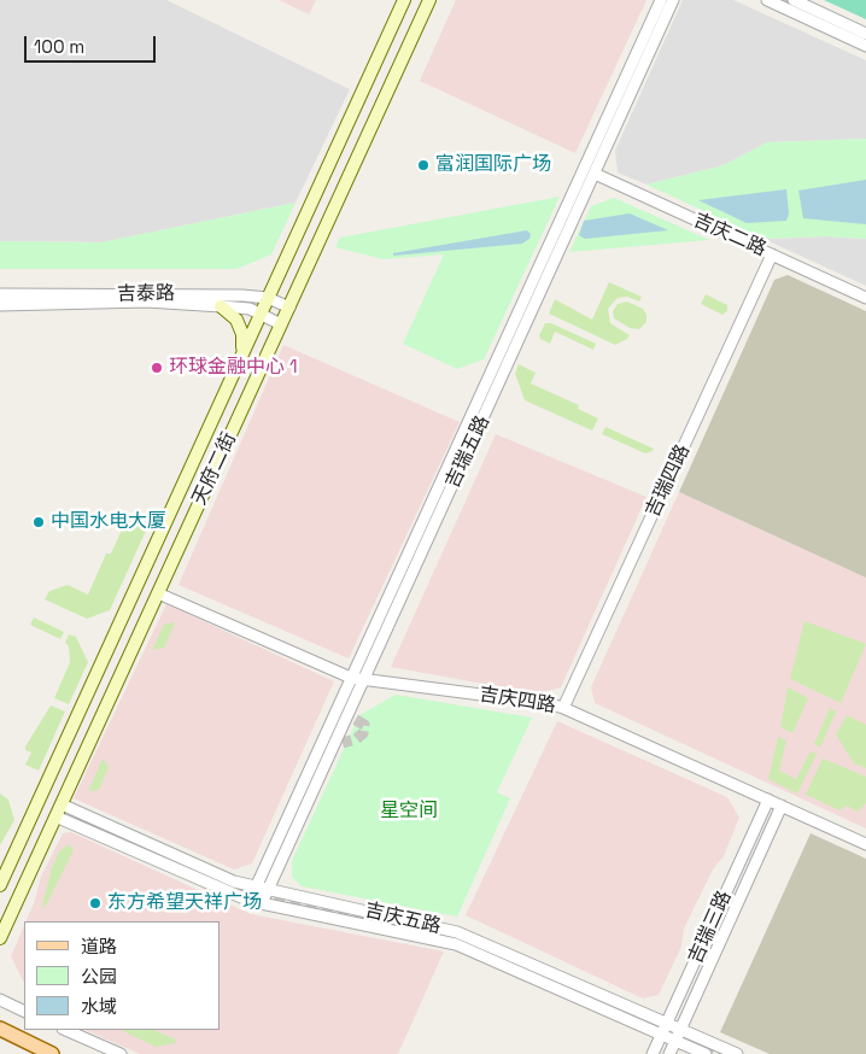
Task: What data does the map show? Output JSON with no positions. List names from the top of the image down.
{
  "streets": {
    "main road": ["天府二街"],
    "street": [
      "吉庆二路",
      "吉泰路",
      "吉瑞五路",
      "吉瑞四路",
      "吉庆四路",
      "吉庆五路",
      "吉瑞三路"
    ]
  },
  "crossings": [
    ["吉庆二路", "吉瑞五路"],
    ["吉庆二路", "吉瑞四路"],
    ["吉泰路", "天府二街"],
    ["吉瑞五路", "吉庆四路"],
    ["吉瑞五路", "吉庆五路"],
    ["天府二街", "吉庆四路"],
    ["天府二街", "吉庆五路"],
    ["吉瑞四路", "吉庆四路"],
    ["吉庆四路", "吉瑞三路"],
    ["吉庆五路", "吉瑞三路"]
  ],
  "parks": ["星空间"],
  "places": [
    "富润国际广场",
    "环球金融中心 1",
    "中国水电大厦",
    "东方希望天祥广场"
  ],
  "legend": ["道路", "公园", "水域"],
  "scale_bar": "100 m"
}
